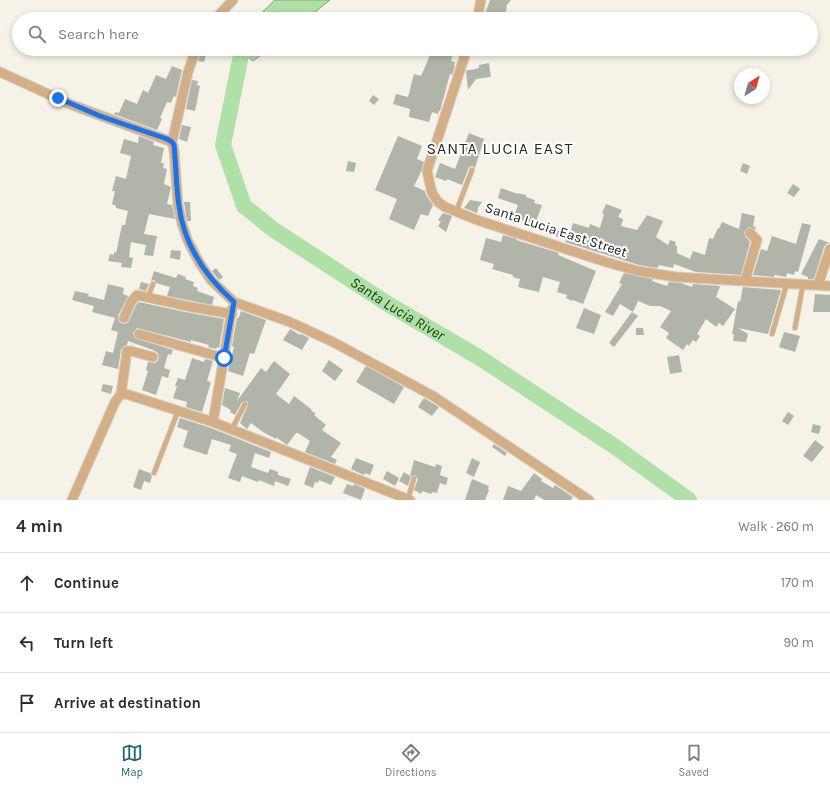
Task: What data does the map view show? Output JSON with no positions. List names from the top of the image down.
{
  "streets": {
    "street": ["Santa Lucia East Street"]
  },
  "districts": ["SANTA LUCIA EAST"],
  "water": ["Santa Lucia River"],
  "north": "top right",
  "page": {
    "search": "Search here",
    "heading": ["4 min", "Walk · 260 m"],
    "list": [
      ["Continue", "170 m"],
      ["Turn left", "90 m"],
      "Arrive at destination"
    ],
    "nav": ["Map", "Directions", "Saved"]
  }
}
